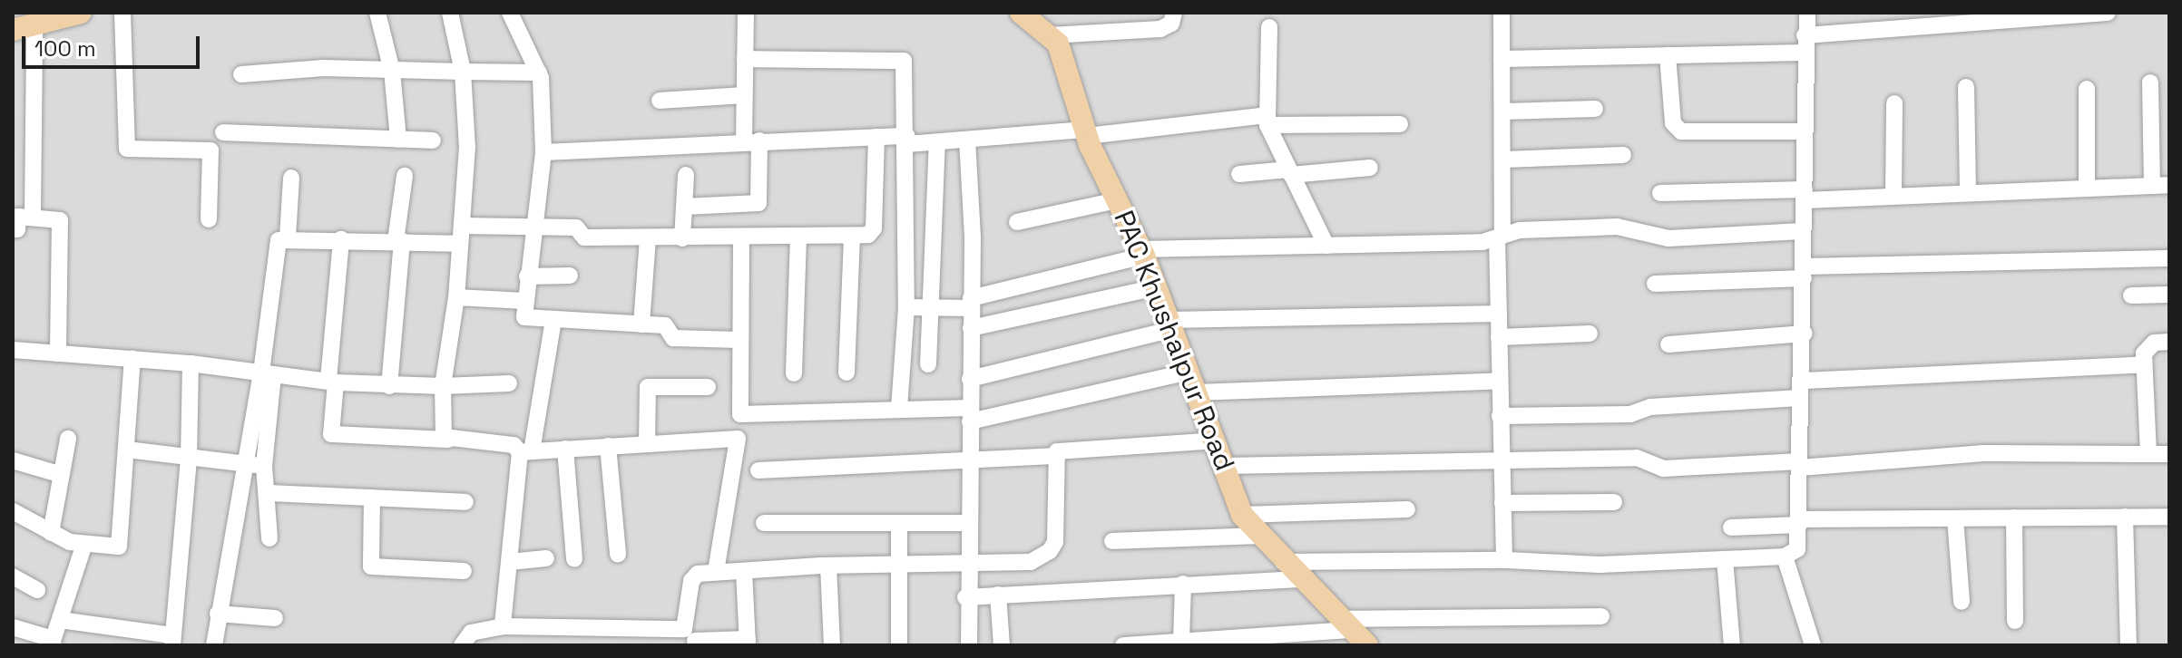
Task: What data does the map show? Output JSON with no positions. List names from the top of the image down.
{
  "streets": {
    "main road": ["PAC Khushalpur Road"]
  },
  "scale_bar": "100 m"
}
